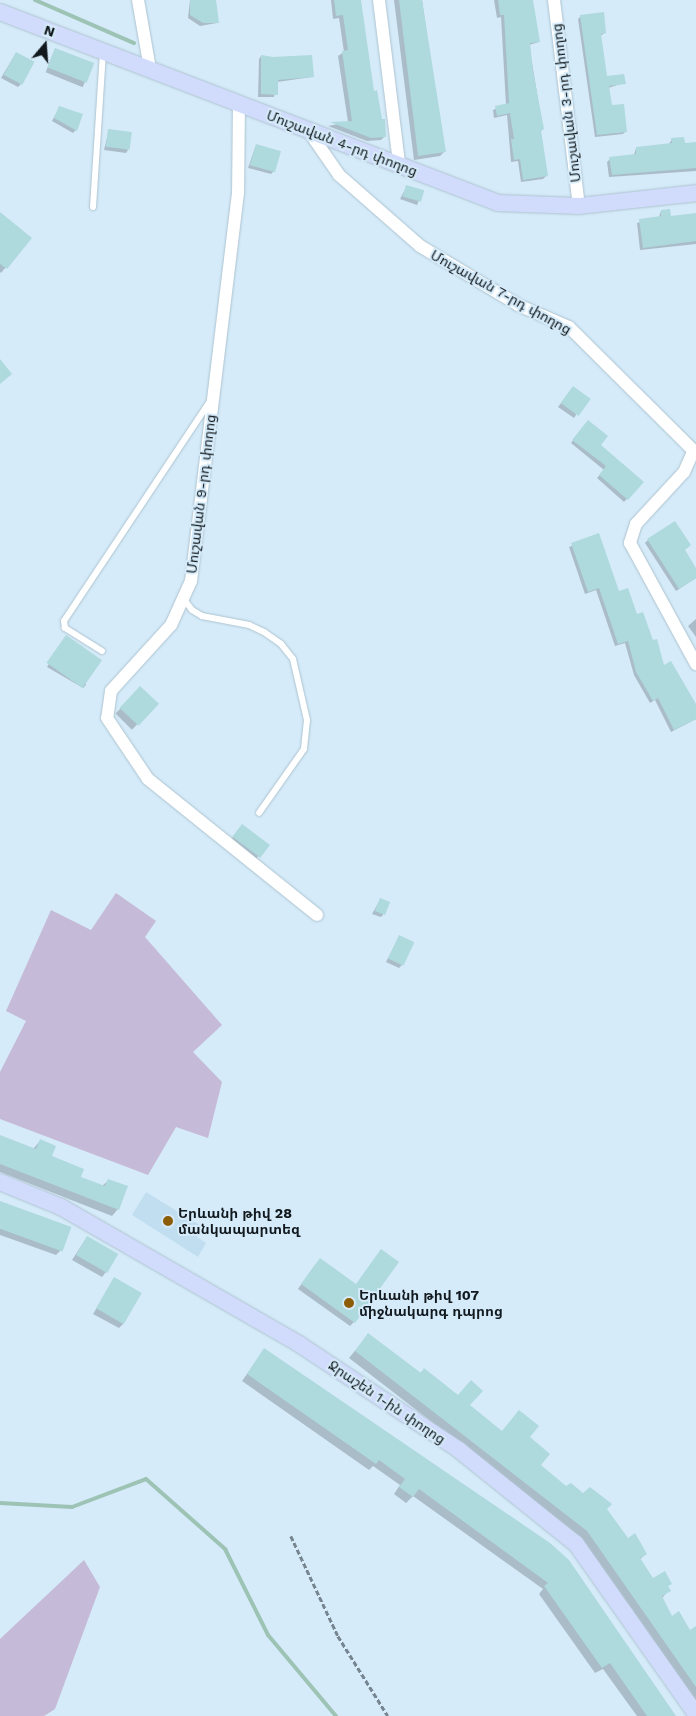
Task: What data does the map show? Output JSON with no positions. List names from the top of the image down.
{
  "streets": {
    "street": [
      "Մուշավան 3-րդ փողոց",
      "Մուշավան 4-րդ փողոց",
      "Մուշավան 7-րդ փողոց",
      "Մուշավան 9-րդ փողոց",
      "Ջրաշեն 1-ին փողոց"
    ]
  },
  "crossings": [
    ["Մուշավան 3-րդ փողոց", "Մուշավան 4-րդ փողոց"],
    ["Մուշավան 4-րդ փողոց", "Մուշավան 7-րդ փողոց"],
    ["Մուշավան 4-րդ փողոց", "Մուշավան 9-րդ փողոց"]
  ],
  "places": ["Երևանի թիվ 28 մանկապարտեզ", "Երևանի թիվ 107 միջնակարգ դպրոց"],
  "north": "top"
}
